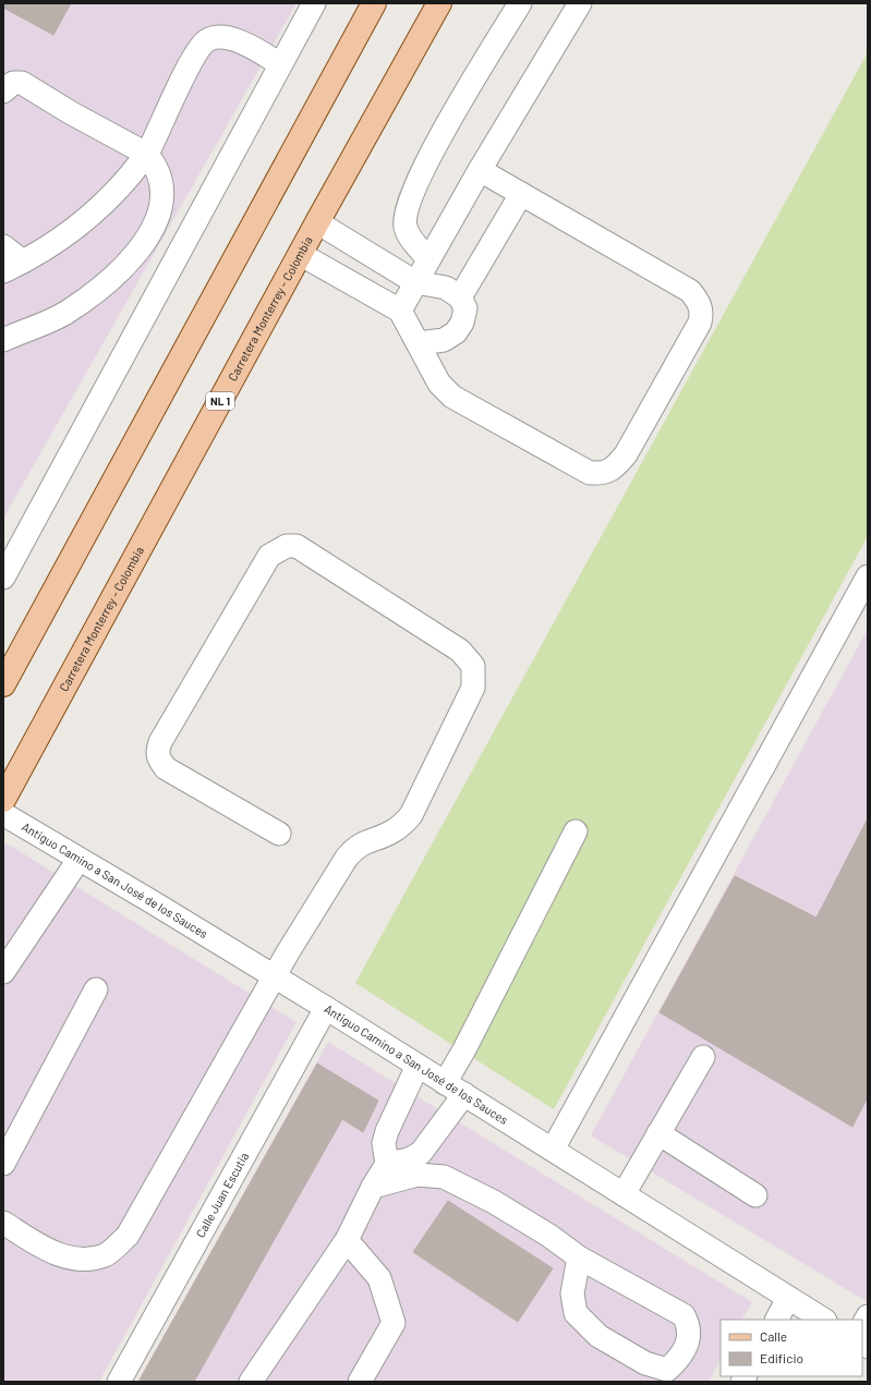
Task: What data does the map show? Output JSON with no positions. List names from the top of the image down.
{
  "streets": {
    "main road": ["Carretera Monterrey - Colombia", "NL 1"],
    "street": ["Antiguo Camino a San José de los Sauces", "Calle Juan Escutia"]
  },
  "crossings": [
    ["Antiguo Camino a San José de los Sauces", "Calle Juan Escutia"]
  ],
  "legend": ["Calle", "Edificio"]
}
